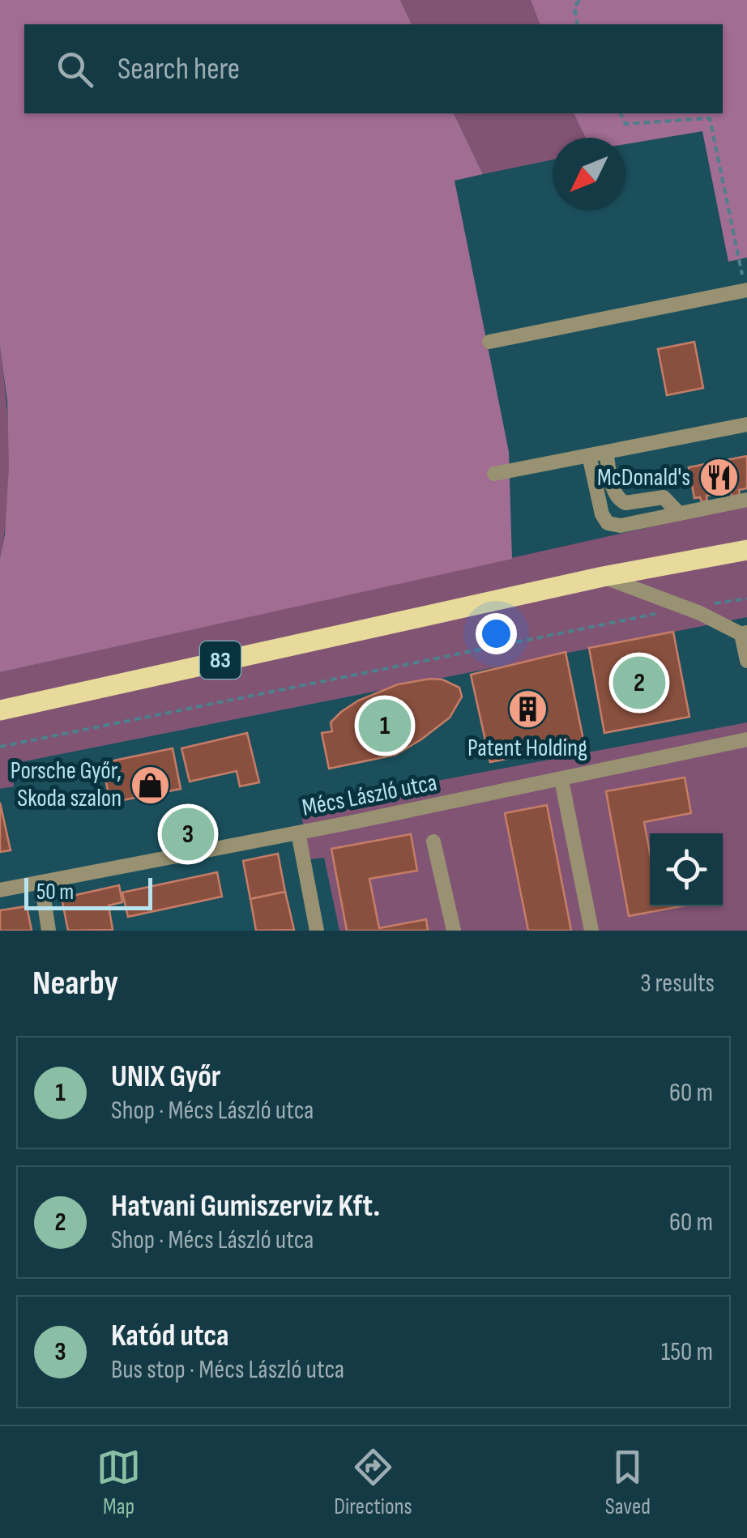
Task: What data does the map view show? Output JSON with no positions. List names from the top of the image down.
{
  "streets": {
    "main road": ["83"],
    "street": ["Mécs László utca"]
  },
  "places": {
    "restaurant": ["McDonald's"],
    "building": ["Patent Holding"],
    "shop": ["Porsche Győr, Skoda szalon"]
  },
  "scale_bar": "50 m",
  "north": "bottom left",
  "page": {
    "search": "Search here",
    "pins": ["2", "1", "3"],
    "scale": "50 m",
    "heading": ["Nearby", "3 results"],
    "list": [
      {
        "mark": "1",
        "name": "UNIX Győr",
        "note": "Shop · Mécs László utca",
        "value": "60 m"
      },
      {
        "mark": "2",
        "name": "Hatvani Gumiszerviz Kft.",
        "note": "Shop · Mécs László utca",
        "value": "60 m"
      },
      {
        "mark": "3",
        "name": "Katód utca",
        "note": "Bus stop · Mécs László utca",
        "value": "150 m"
      }
    ],
    "nav": ["Map", "Directions", "Saved"]
  }
}
